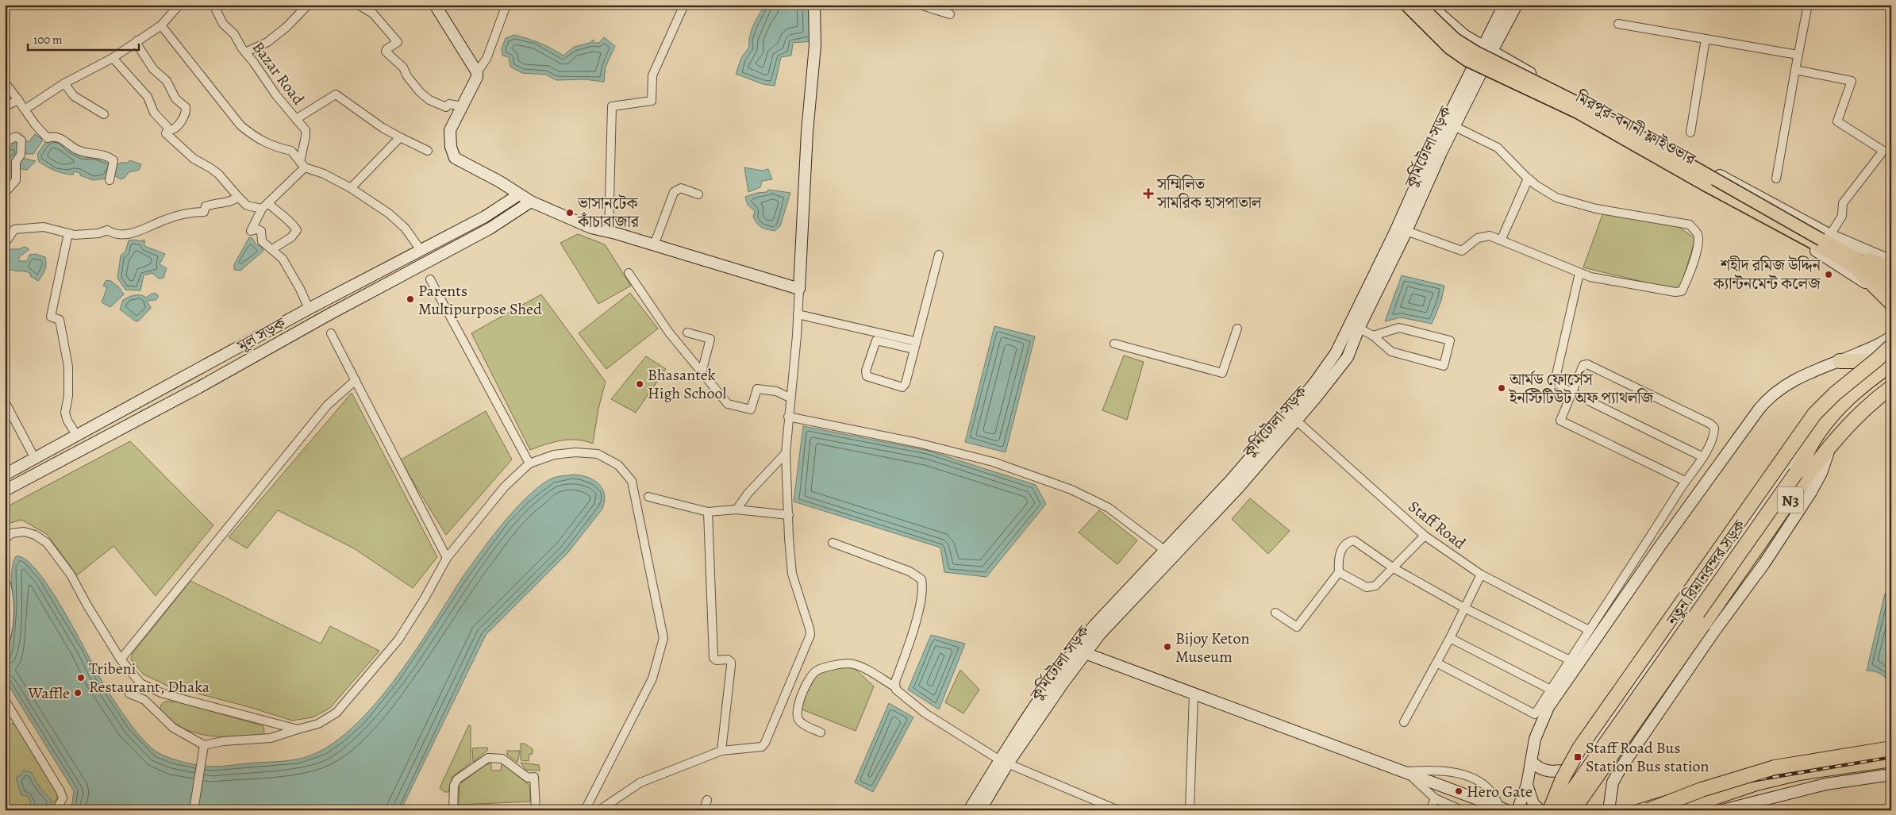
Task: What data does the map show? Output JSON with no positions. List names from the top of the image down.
{
  "streets": {
    "highway": ["N3", "নতুন বিমানবন্দর সড়ক"],
    "main road": ["মিরপুর-বনানী ফ্লাইওভার", "কুর্মিটোলা সড়ক", "মূল সড়ক"],
    "street": ["Bazar Road", "Staff Road"]
  },
  "crossings": [
    ["কুর্মিটোলা সড়ক", "Staff Road"]
  ],
  "places": {
    "health": ["সম্মিলিত সামরিক হাসপাতাল"],
    "other": [
      "ভাসানটেক কাঁচাবাজার",
      "শহীদ রমিজ উদ্দিন ক্যান্টনমেন্ট কলেজ",
      "Parents Multipurpose Shed",
      "Bhasantek High School",
      "আর্মড ফোর্সেস ইনস্টিটিউট অফ প্যাথলজি",
      "Bijoy Keton Museum",
      "Tribeni Restaurant, Dhaka",
      "Waffle",
      "Hero Gate"
    ],
    "transit": ["Staff Road Bus Station Bus station"]
  },
  "scale_bar": "100 m"
}
